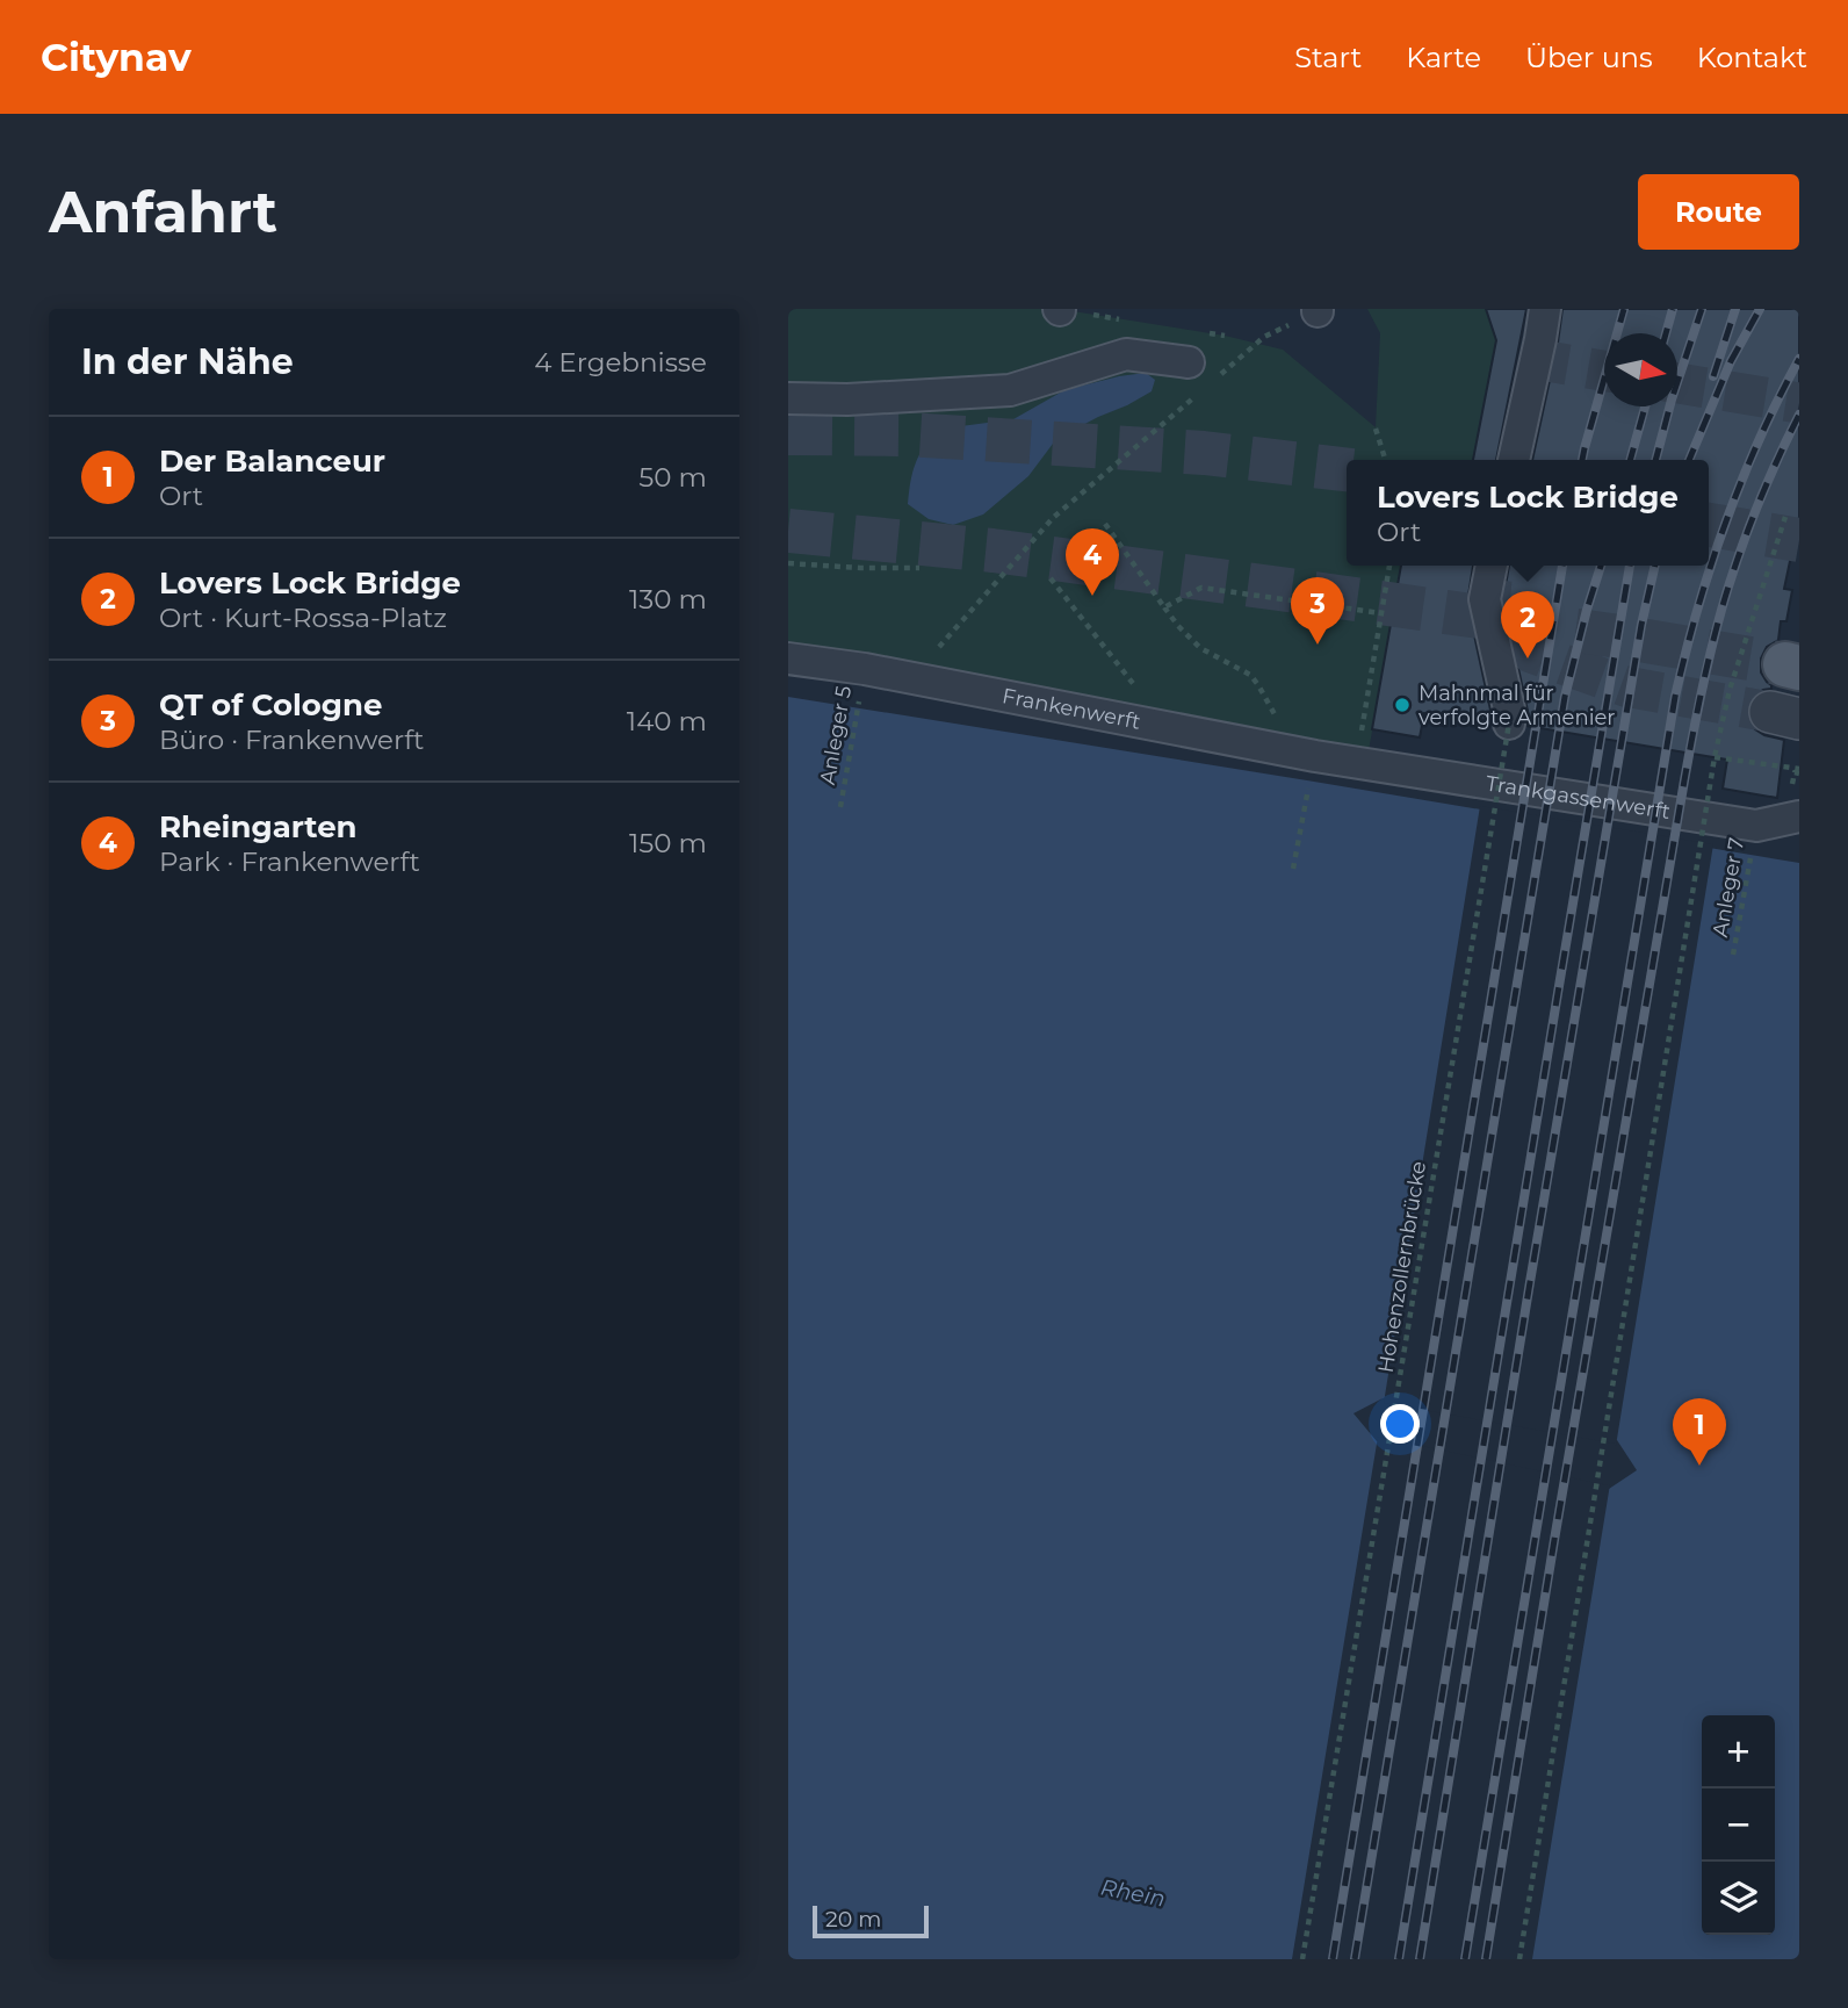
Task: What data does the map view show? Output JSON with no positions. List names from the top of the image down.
{
  "streets": {
    "street": ["Frankenwerft", "Trankgassenwerft"],
    "path": ["Anleger 5", "Anleger 7", "Hohenzollernbrücke"]
  },
  "crossings": [
    ["Frankenwerft", "Anleger 5"],
    ["Frankenwerft", "Trankgassenwerft"],
    ["Trankgassenwerft", "Anleger 7"]
  ],
  "water": ["Rhein"],
  "places": ["Mahnmal für verfolgte Armenier"],
  "scale_bar": "20 m",
  "north": "right",
  "page": {
    "header": "Citynav",
    "nav": [
      "Start",
      "Karte",
      "Über uns",
      "Kontakt"
    ],
    "buttons": "Route",
    "title": "Anfahrt",
    "heading": ["In der Nähe", "4 Ergebnisse"],
    "list": [
      {
        "mark": "1",
        "name": "Der Balanceur",
        "note": "Ort",
        "value": "50 m"
      },
      {
        "mark": "2",
        "name": "Lovers Lock Bridge",
        "note": "Ort · Kurt-Rossa-Platz",
        "value": "130 m"
      },
      {
        "mark": "3",
        "name": "QT of Cologne",
        "note": "Büro · Frankenwerft",
        "value": "140 m"
      },
      {
        "mark": "4",
        "name": "Rheingarten",
        "note": "Park · Frankenwerft",
        "value": "150 m"
      }
    ],
    "popup": ["Lovers Lock Bridge", "Ort"],
    "pins": [
      "4",
      "3",
      "2",
      "1"
    ],
    "map_buttons": ["+", "−"],
    "scale": "20 m"
  }
}
